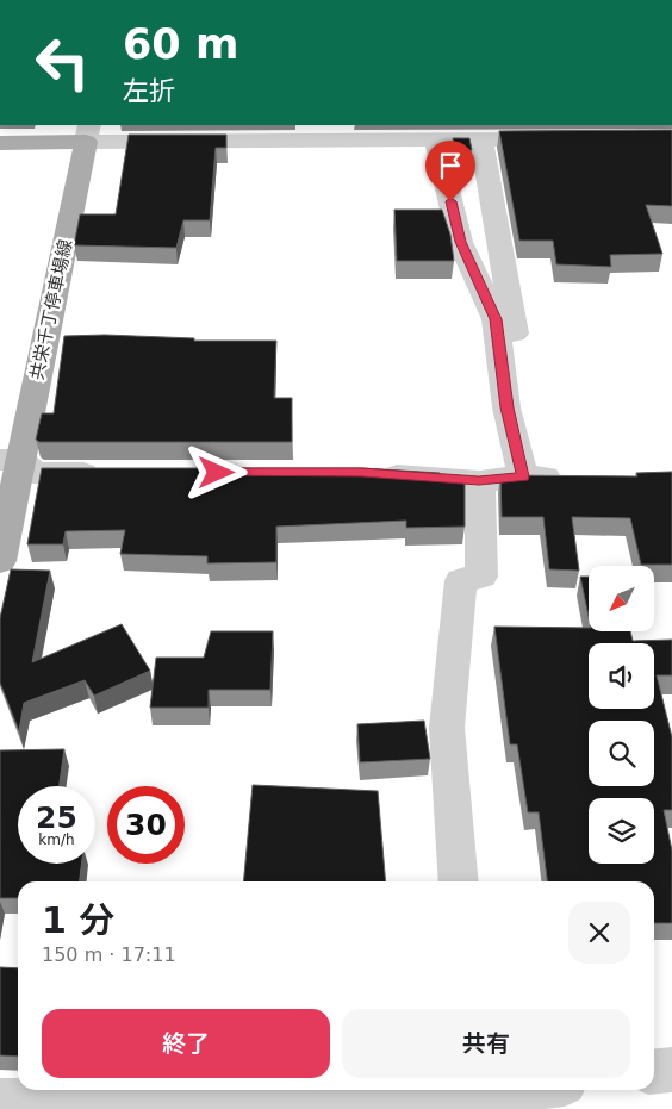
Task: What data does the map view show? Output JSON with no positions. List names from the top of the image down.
{
  "streets": {
    "main road": ["共栄千丁停車場線"]
  },
  "north": "bottom left",
  "page": {
    "turn": ["60 m", "左折"],
    "speed": "25 km/h",
    "limit": "30",
    "heading": ["1 分", "150 m · 17:11"],
    "buttons": ["終了", "共有"]
  }
}
